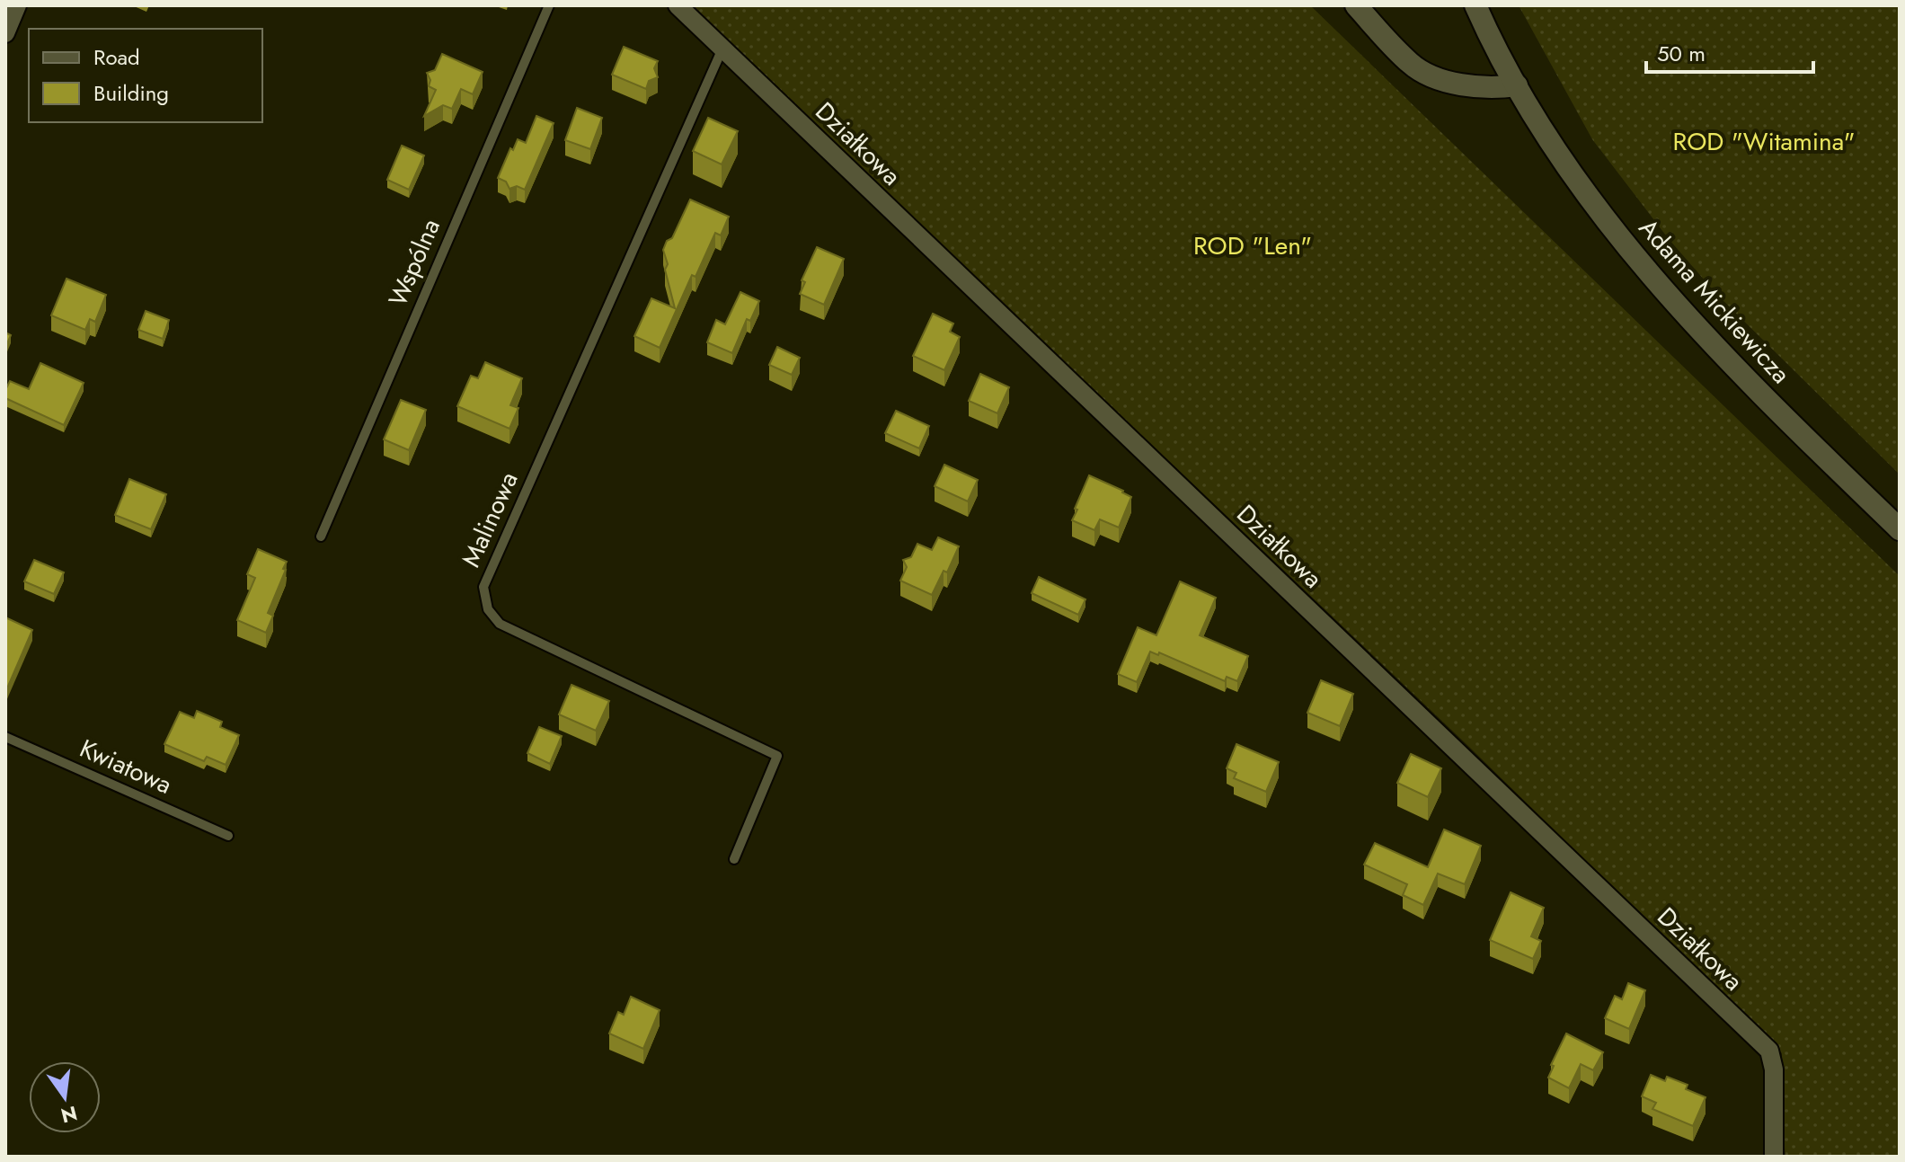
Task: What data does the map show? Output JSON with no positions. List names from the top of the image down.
{
  "streets": {
    "street": ["Działkowa", "Adama Mickiewicza"],
    "lane": ["Wspólna", "Malinowa", "Kwiatowa"]
  },
  "crossings": [
    ["Działkowa", "Malinowa"]
  ],
  "parks": ["ROD \"Witamina\"", "ROD \"Len\""],
  "legend": ["Road", "Building"],
  "scale_bar": "50 m",
  "north": "bottom"
}
